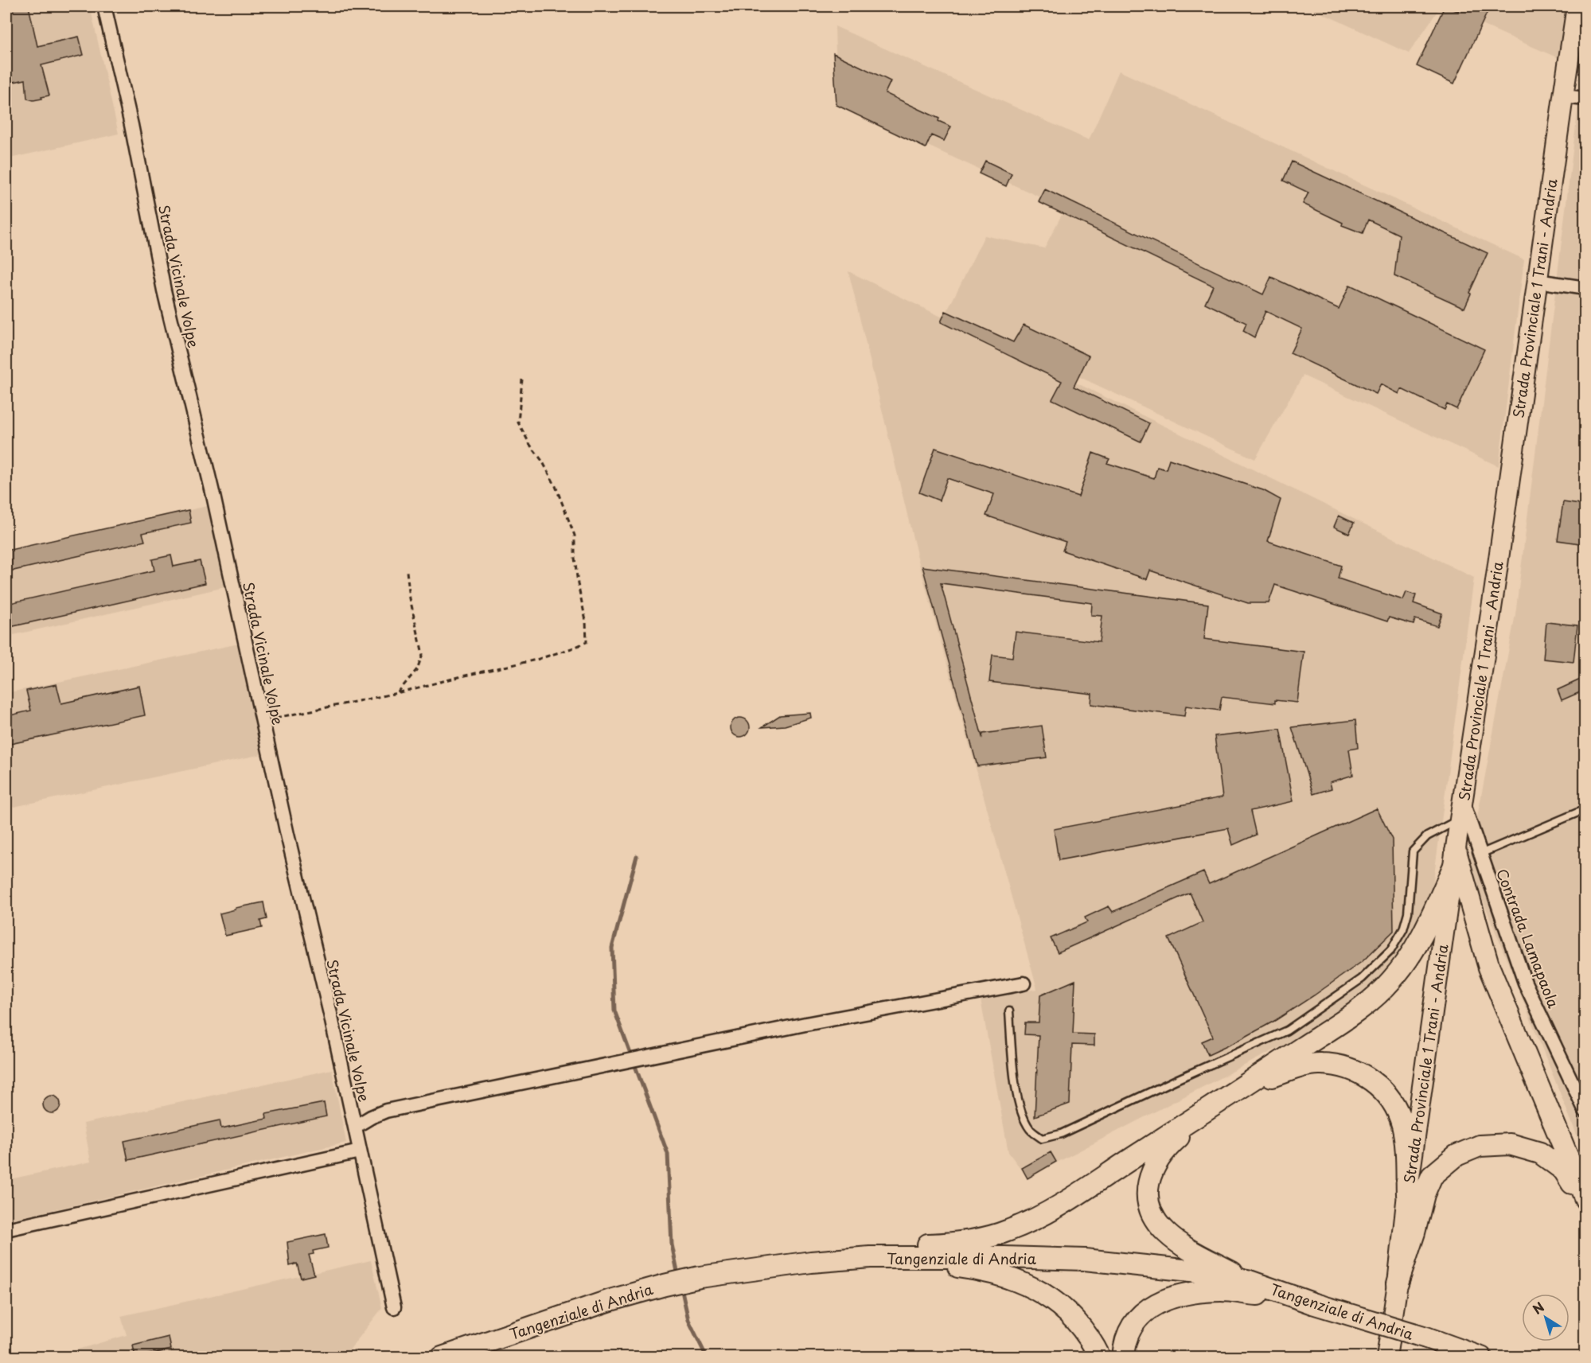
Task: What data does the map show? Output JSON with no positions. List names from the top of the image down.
{
  "streets": {
    "main road": ["Strada Provinciale 1 Trani - Andria", "Tangenziale di Andria"],
    "street": ["Strada Vicinale Volpe", "Contrada Lamapaola"]
  },
  "crossings": [
    ["Strada Provinciale 1 Trani - Andria", "Contrada Lamapaola"]
  ],
  "north": "top left"
}
